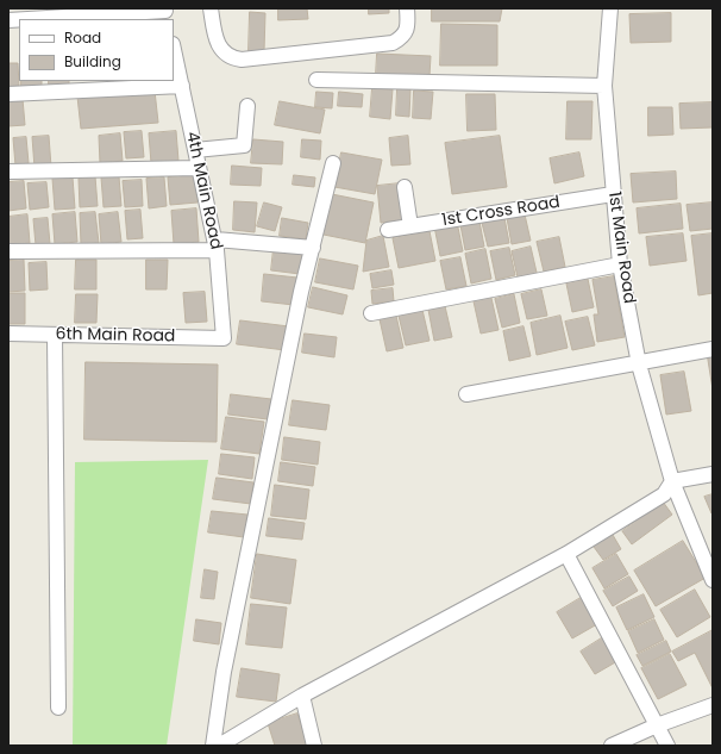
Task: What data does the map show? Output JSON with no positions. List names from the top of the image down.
{
  "streets": {
    "street": [
      "4th Main Road",
      "1st Cross Road",
      "1st Main Road",
      "6th Main Road"
    ]
  },
  "crossings": [
    ["4th Main Road", "6th Main Road"],
    ["1st Cross Road", "1st Main Road"]
  ],
  "legend": ["Road", "Building"]
}
